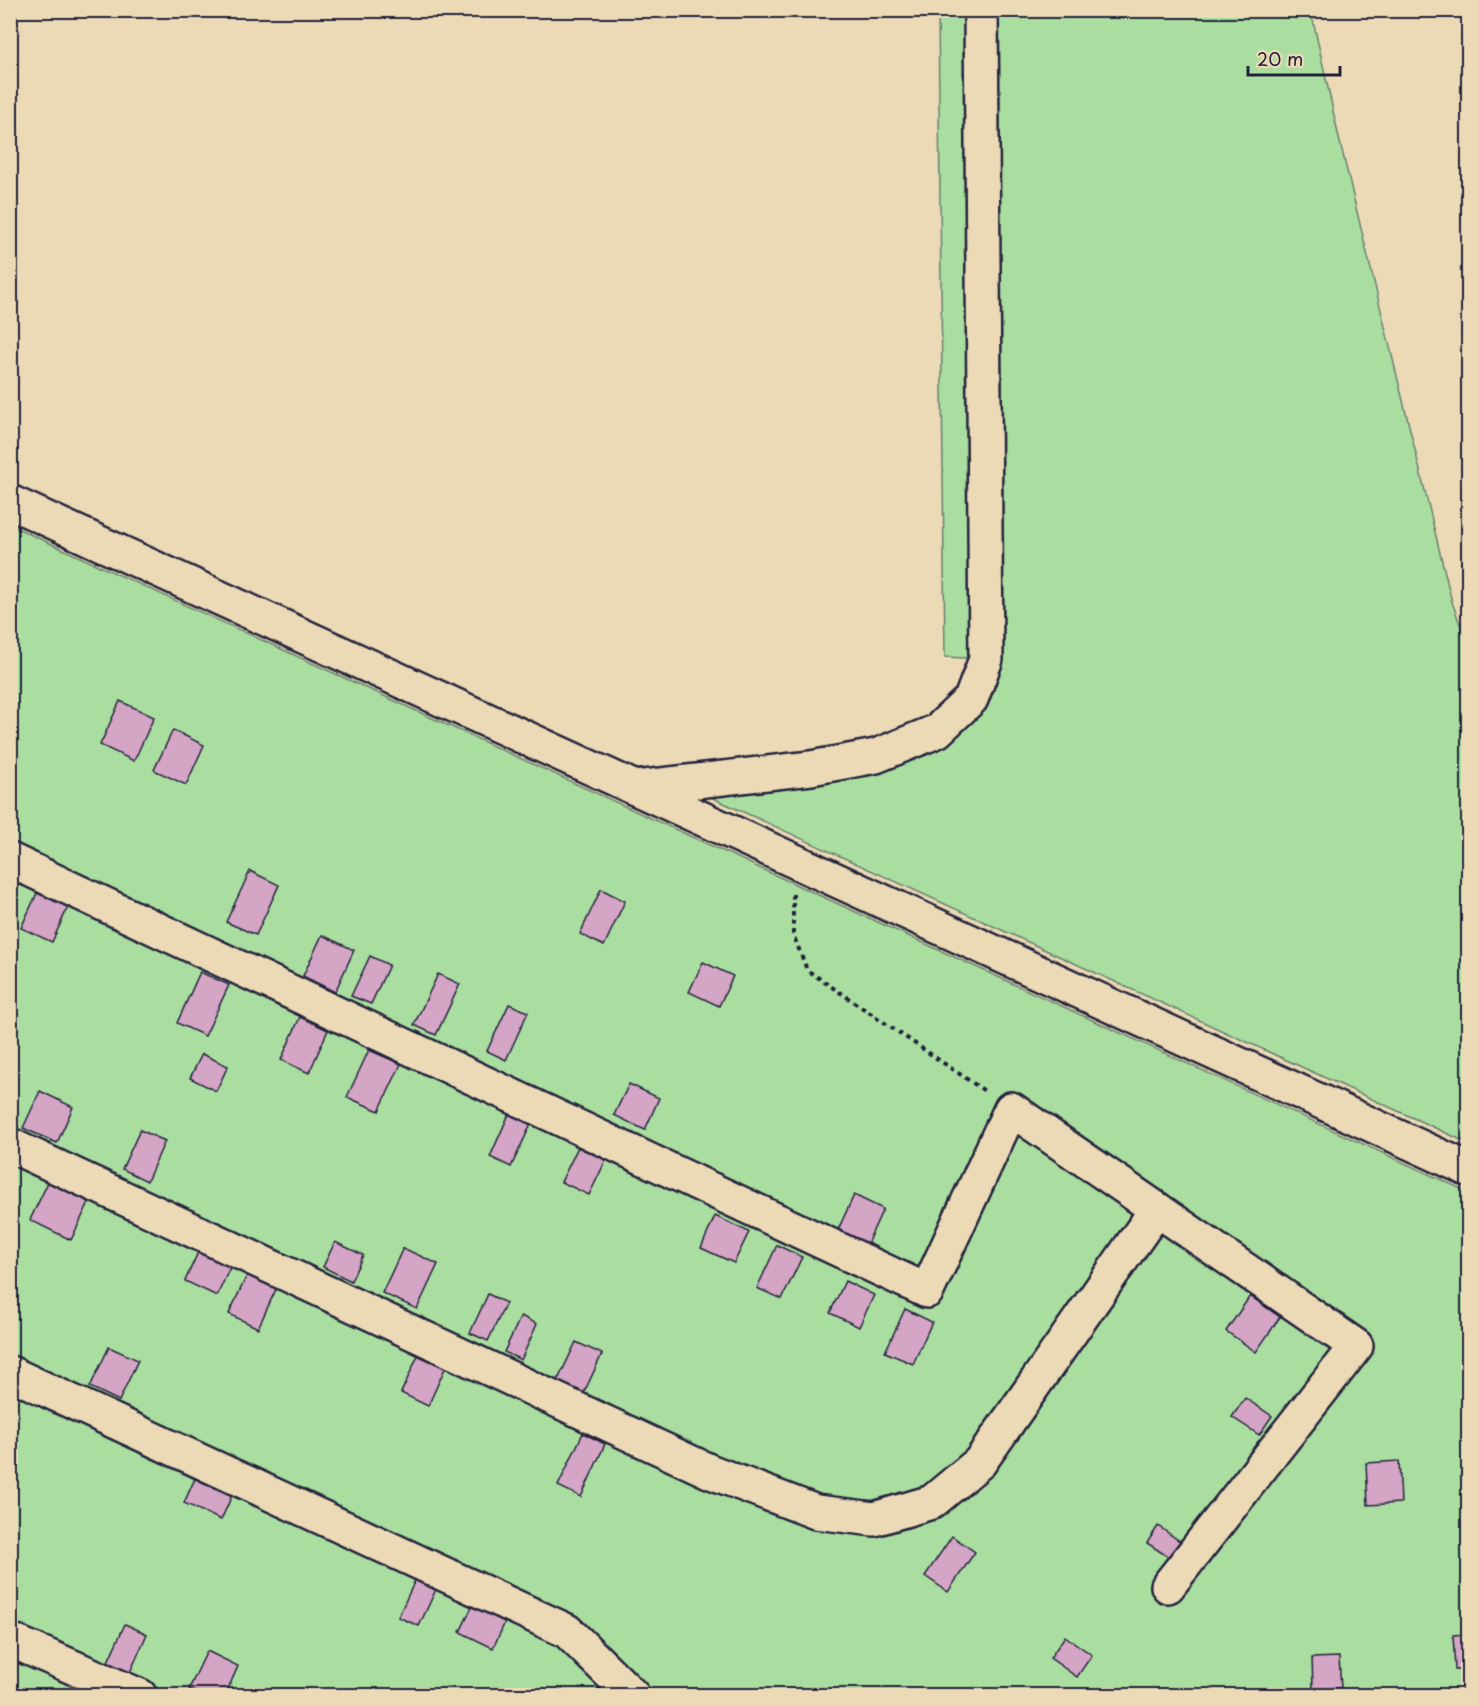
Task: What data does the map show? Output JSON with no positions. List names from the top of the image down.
{
  "scale_bar": "20 m"
}
